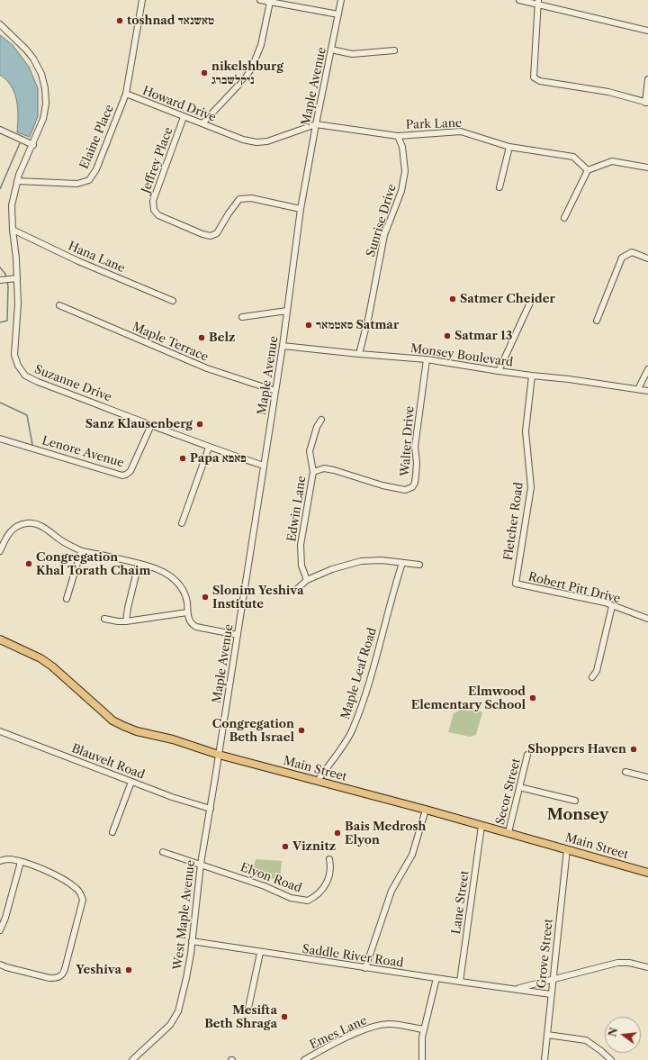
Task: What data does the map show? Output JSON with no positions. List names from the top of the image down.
{
  "streets": {
    "main road": ["Main Street"],
    "street": [
      "Maple Avenue",
      "Howard Drive",
      "Park Lane",
      "Elaine Place",
      "Jeffrey Place",
      "Sunrise Drive",
      "Hana Lane",
      "Maple Terrace",
      "Monsey Boulevard",
      "Suzanne Drive",
      "Walter Drive",
      "Lenore Avenue",
      "Edwin Lane",
      "Fletcher Road",
      "Robert Pitt Drive",
      "Maple Leaf Road",
      "Blauvelt Road",
      "Secor Street",
      "Elyon Road",
      "Lane Street",
      "West Maple Avenue",
      "Grove Street",
      "Saddle River Road",
      "Emes Lane"
    ]
  },
  "crossings": [
    ["Maple Avenue", "Howard Drive"],
    ["Maple Avenue", "Park Lane"],
    ["Maple Avenue", "Jeffrey Place"],
    ["Maple Avenue", "Maple Terrace"],
    ["Maple Avenue", "Monsey Boulevard"],
    ["Maple Avenue", "Suzanne Drive"],
    ["Maple Avenue", "Main Street"],
    ["Maple Avenue", "West Maple Avenue"],
    ["Howard Drive", "Park Lane"],
    ["Howard Drive", "Elaine Place"],
    ["Howard Drive", "Jeffrey Place"],
    ["Park Lane", "Sunrise Drive"],
    ["Elaine Place", "Suzanne Drive"],
    ["Sunrise Drive", "Monsey Boulevard"],
    ["Hana Lane", "Suzanne Drive"],
    ["Monsey Boulevard", "Walter Drive"],
    ["Monsey Boulevard", "Fletcher Road"],
    ["Suzanne Drive", "Lenore Avenue"],
    ["Walter Drive", "Edwin Lane"],
    ["Fletcher Road", "Robert Pitt Drive"],
    ["Maple Leaf Road", "Main Street"],
    ["Blauvelt Road", "West Maple Avenue"],
    ["Main Street", "Secor Street"],
    ["Main Street", "Lane Street"],
    ["Main Street", "West Maple Avenue"],
    ["Main Street", "Grove Street"],
    ["Elyon Road", "West Maple Avenue"],
    ["Lane Street", "Saddle River Road"],
    ["West Maple Avenue", "Saddle River Road"],
    ["Grove Street", "Saddle River Road"]
  ],
  "districts": ["Monsey"],
  "places": [
    "toshnad טאשנאד",
    "nikelshburg ניקלשברג",
    "Satmer Cheider",
    "סאטמאר Satmar",
    "Satmar 13",
    "Belz",
    "Sanz Klausenberg",
    "Papa פאפא",
    "Congregation Khal Torath Chaim",
    "Slonim Yeshiva Institute",
    "Elmwood Elementary School",
    "Congregation Beth Israel",
    "Shoppers Haven",
    "Bais Medrosh Elyon",
    "Viznitz",
    "Yeshiva",
    "Mesifta Beth Shraga"
  ],
  "north": "left"
}
